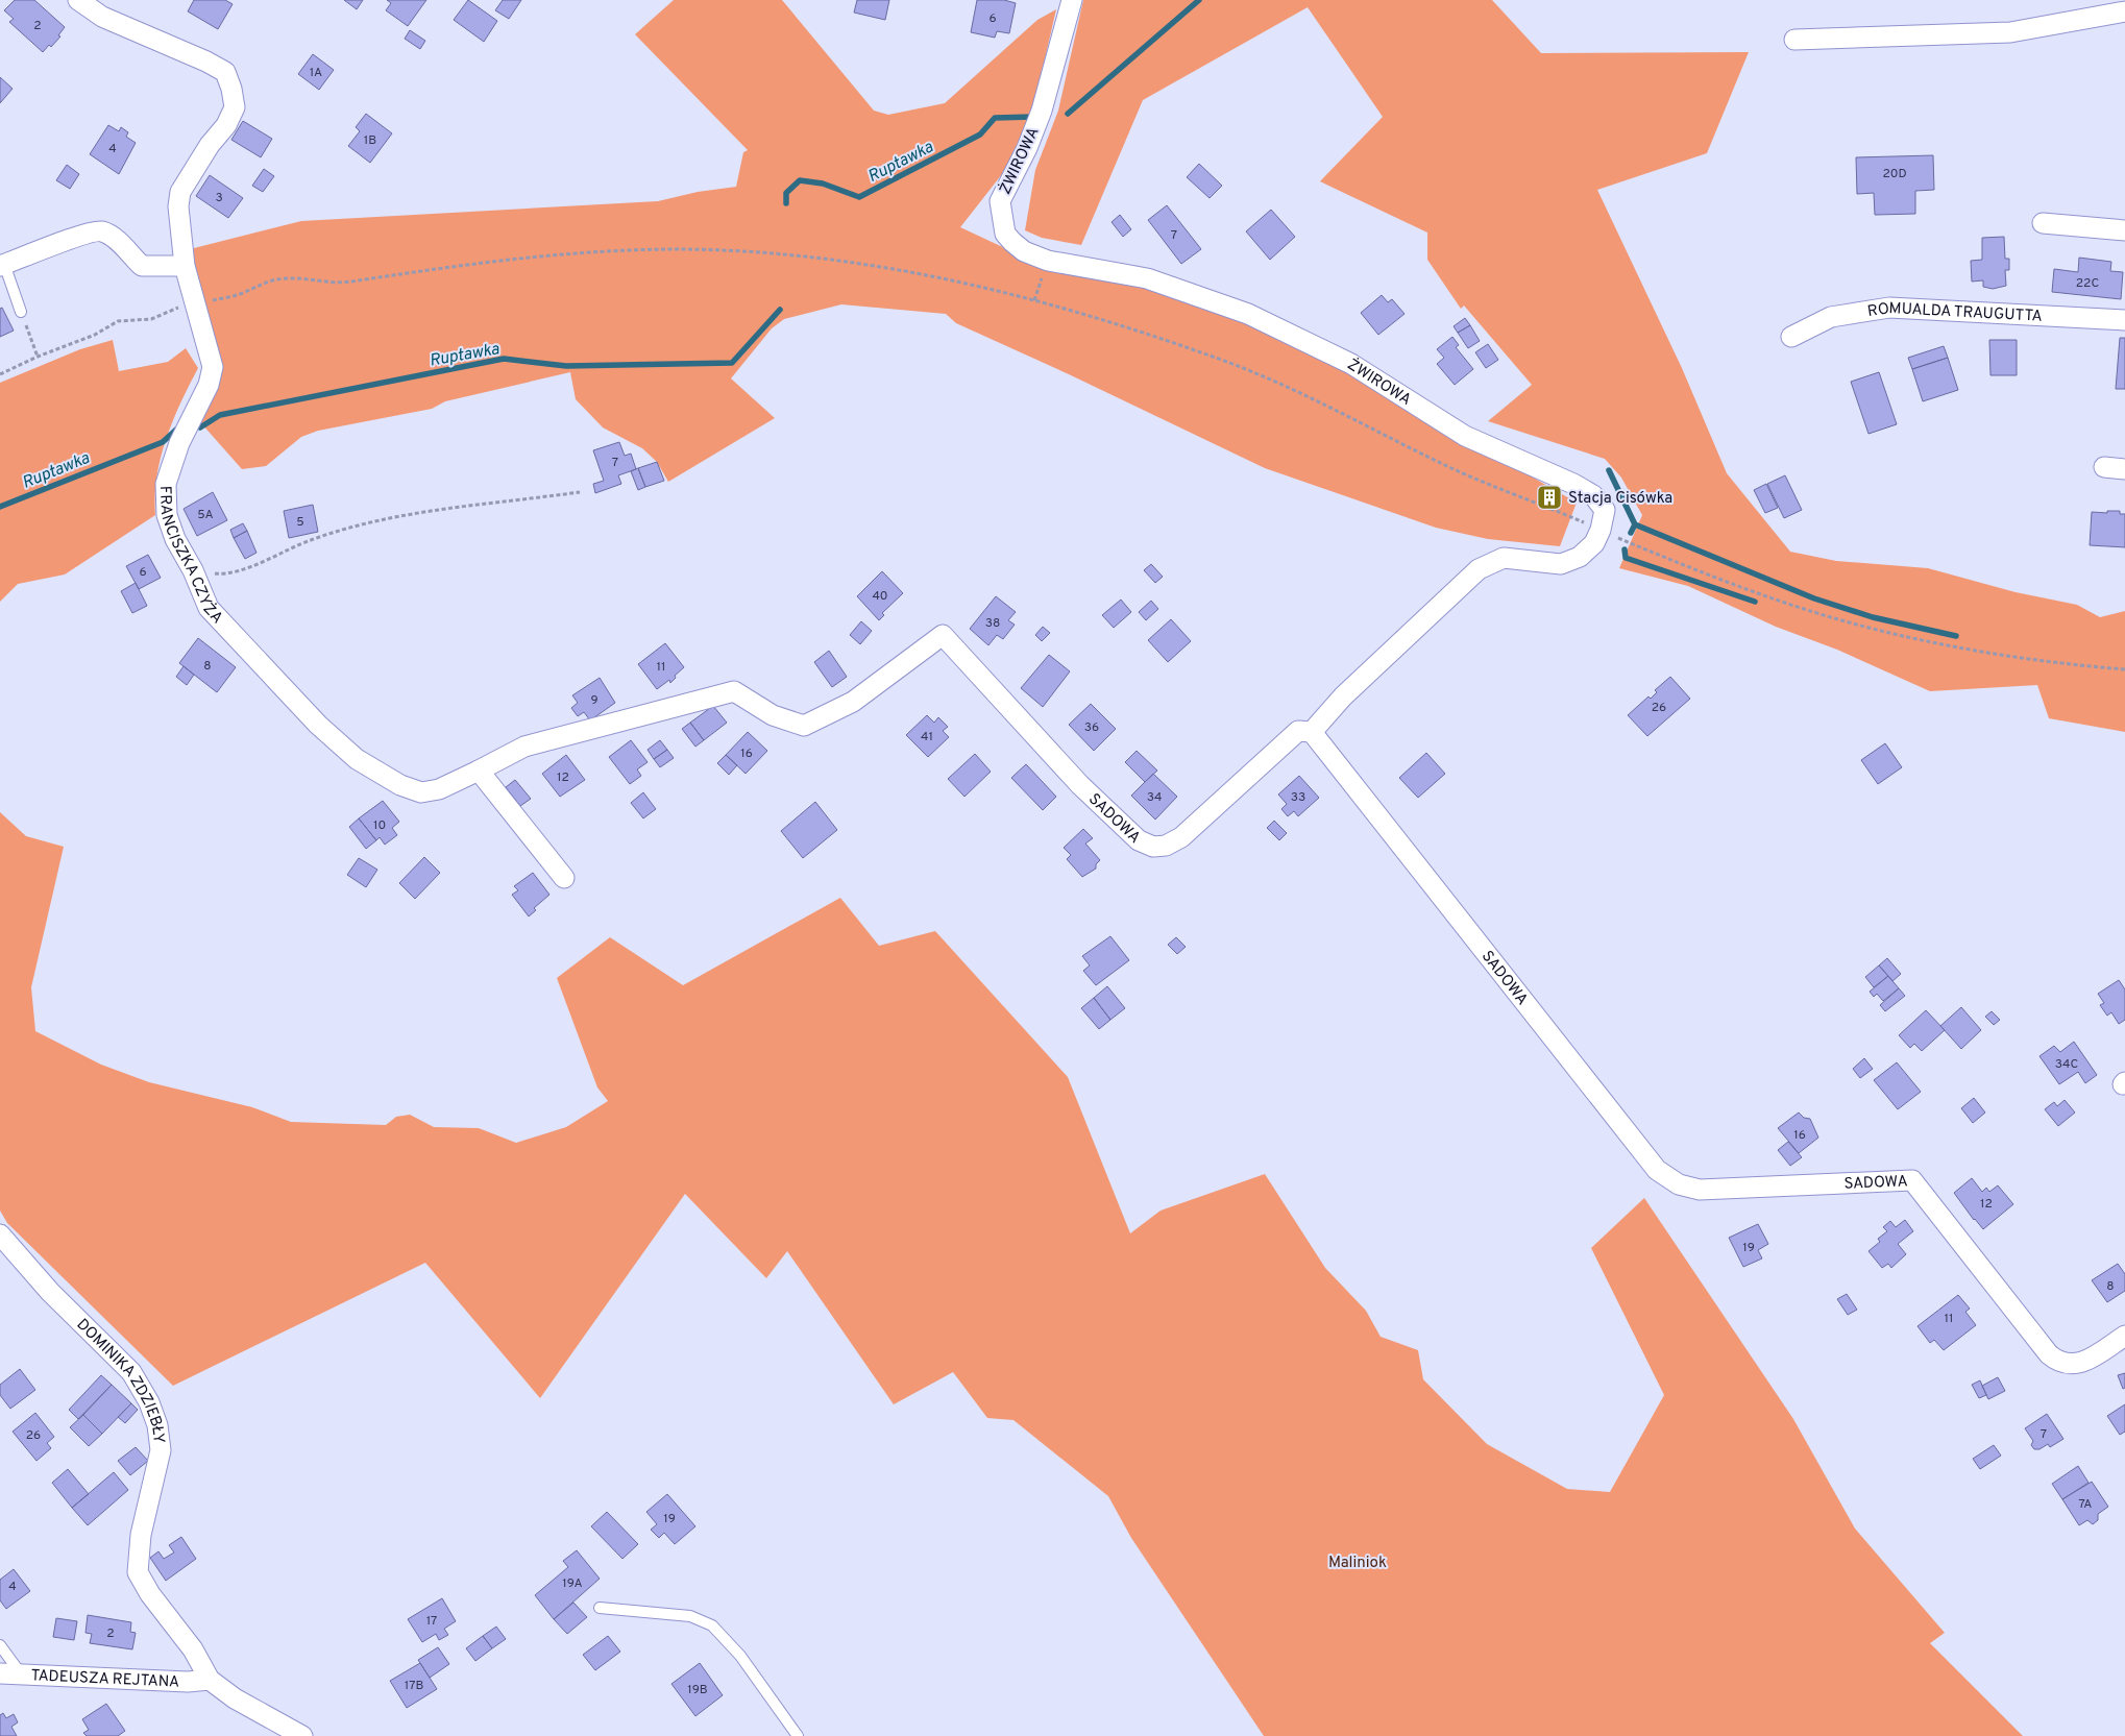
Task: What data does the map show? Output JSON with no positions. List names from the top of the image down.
{
  "streets": {
    "street": [
      "ŻWIROWA",
      "ROMUALDA TRAUGUTTA",
      "FRANCISZKA CZYŻA",
      "SADOWA",
      "DOMINIKA ZDZIEBŁY",
      "TADEUSZA REJTANA"
    ]
  },
  "crossings": [
    ["FRANCISZKA CZYŻA", "SADOWA"],
    ["DOMINIKA ZDZIEBŁY", "TADEUSZA REJTANA"]
  ],
  "water": ["Ruptawka"],
  "parks": ["Maliniok"],
  "places": {
    "building": ["Stacja Cisówka"]
  },
  "house_numbers": [
    "6",
    "2",
    "1A",
    "1B",
    "4",
    "20D",
    "3",
    "7",
    "22C",
    "7",
    "5A",
    "5",
    "6",
    "40",
    "38",
    "8",
    "11",
    "9",
    "26",
    "36",
    "41",
    "16",
    "12",
    "34",
    "33",
    "10",
    "34C",
    "16",
    "12",
    "19",
    "8",
    "11",
    "7",
    "26",
    "7A",
    "19",
    "19A",
    "4",
    "17",
    "2",
    "17B",
    "19B"
  ]
}
